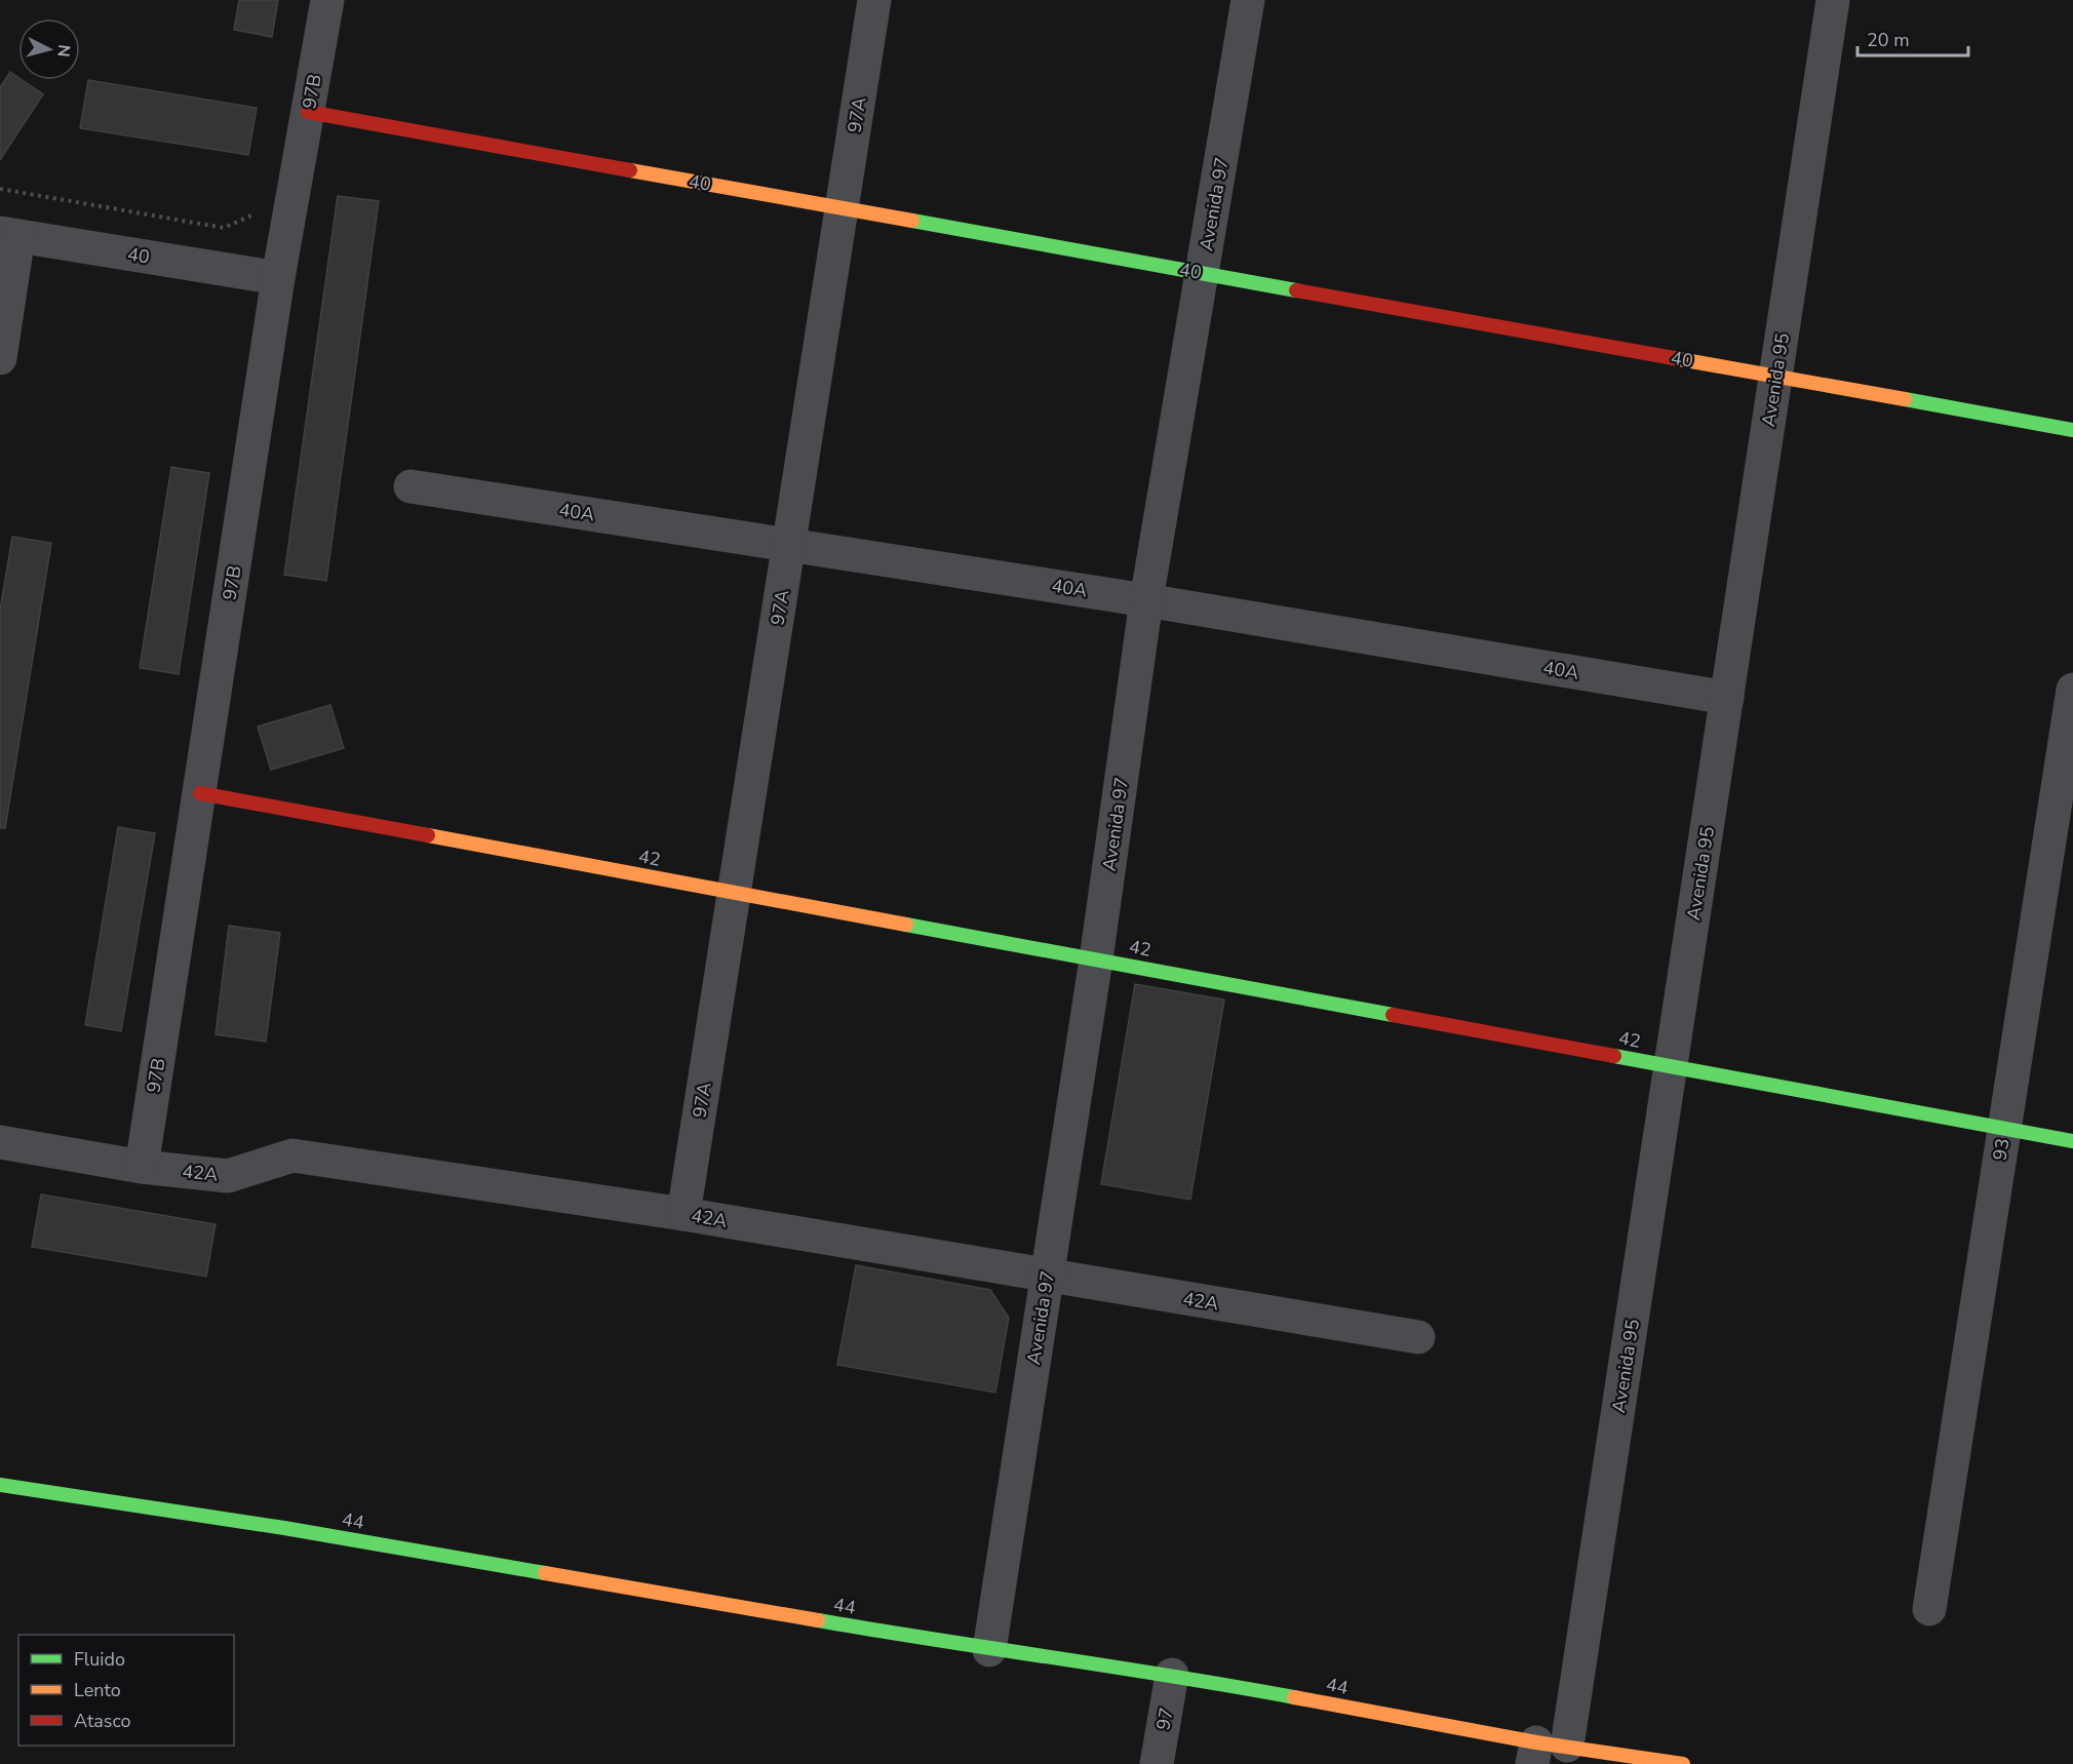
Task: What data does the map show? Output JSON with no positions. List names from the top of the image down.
{
  "streets": {
    "street": [
      "97B",
      "97A",
      "40",
      "Avenida 97",
      "Avenida 95",
      "40A",
      "42",
      "93",
      "42A",
      "44",
      "97"
    ]
  },
  "crossings": [
    ["97B", "40"],
    ["97B", "42"],
    ["97B", "42A"],
    ["97A", "40"],
    ["97A", "40A"],
    ["97A", "42"],
    ["97A", "42A"],
    ["40", "Avenida 97"],
    ["40", "Avenida 95"],
    ["Avenida 97", "40A"],
    ["Avenida 97", "42"],
    ["Avenida 97", "42A"],
    ["Avenida 97", "44"],
    ["Avenida 95", "40A"],
    ["Avenida 95", "42"],
    ["Avenida 95", "44"],
    ["42", "93"],
    ["44", "97"]
  ],
  "legend": ["Fluido", "Lento", "Atasco"],
  "scale_bar": "20 m",
  "north": "right"
}
